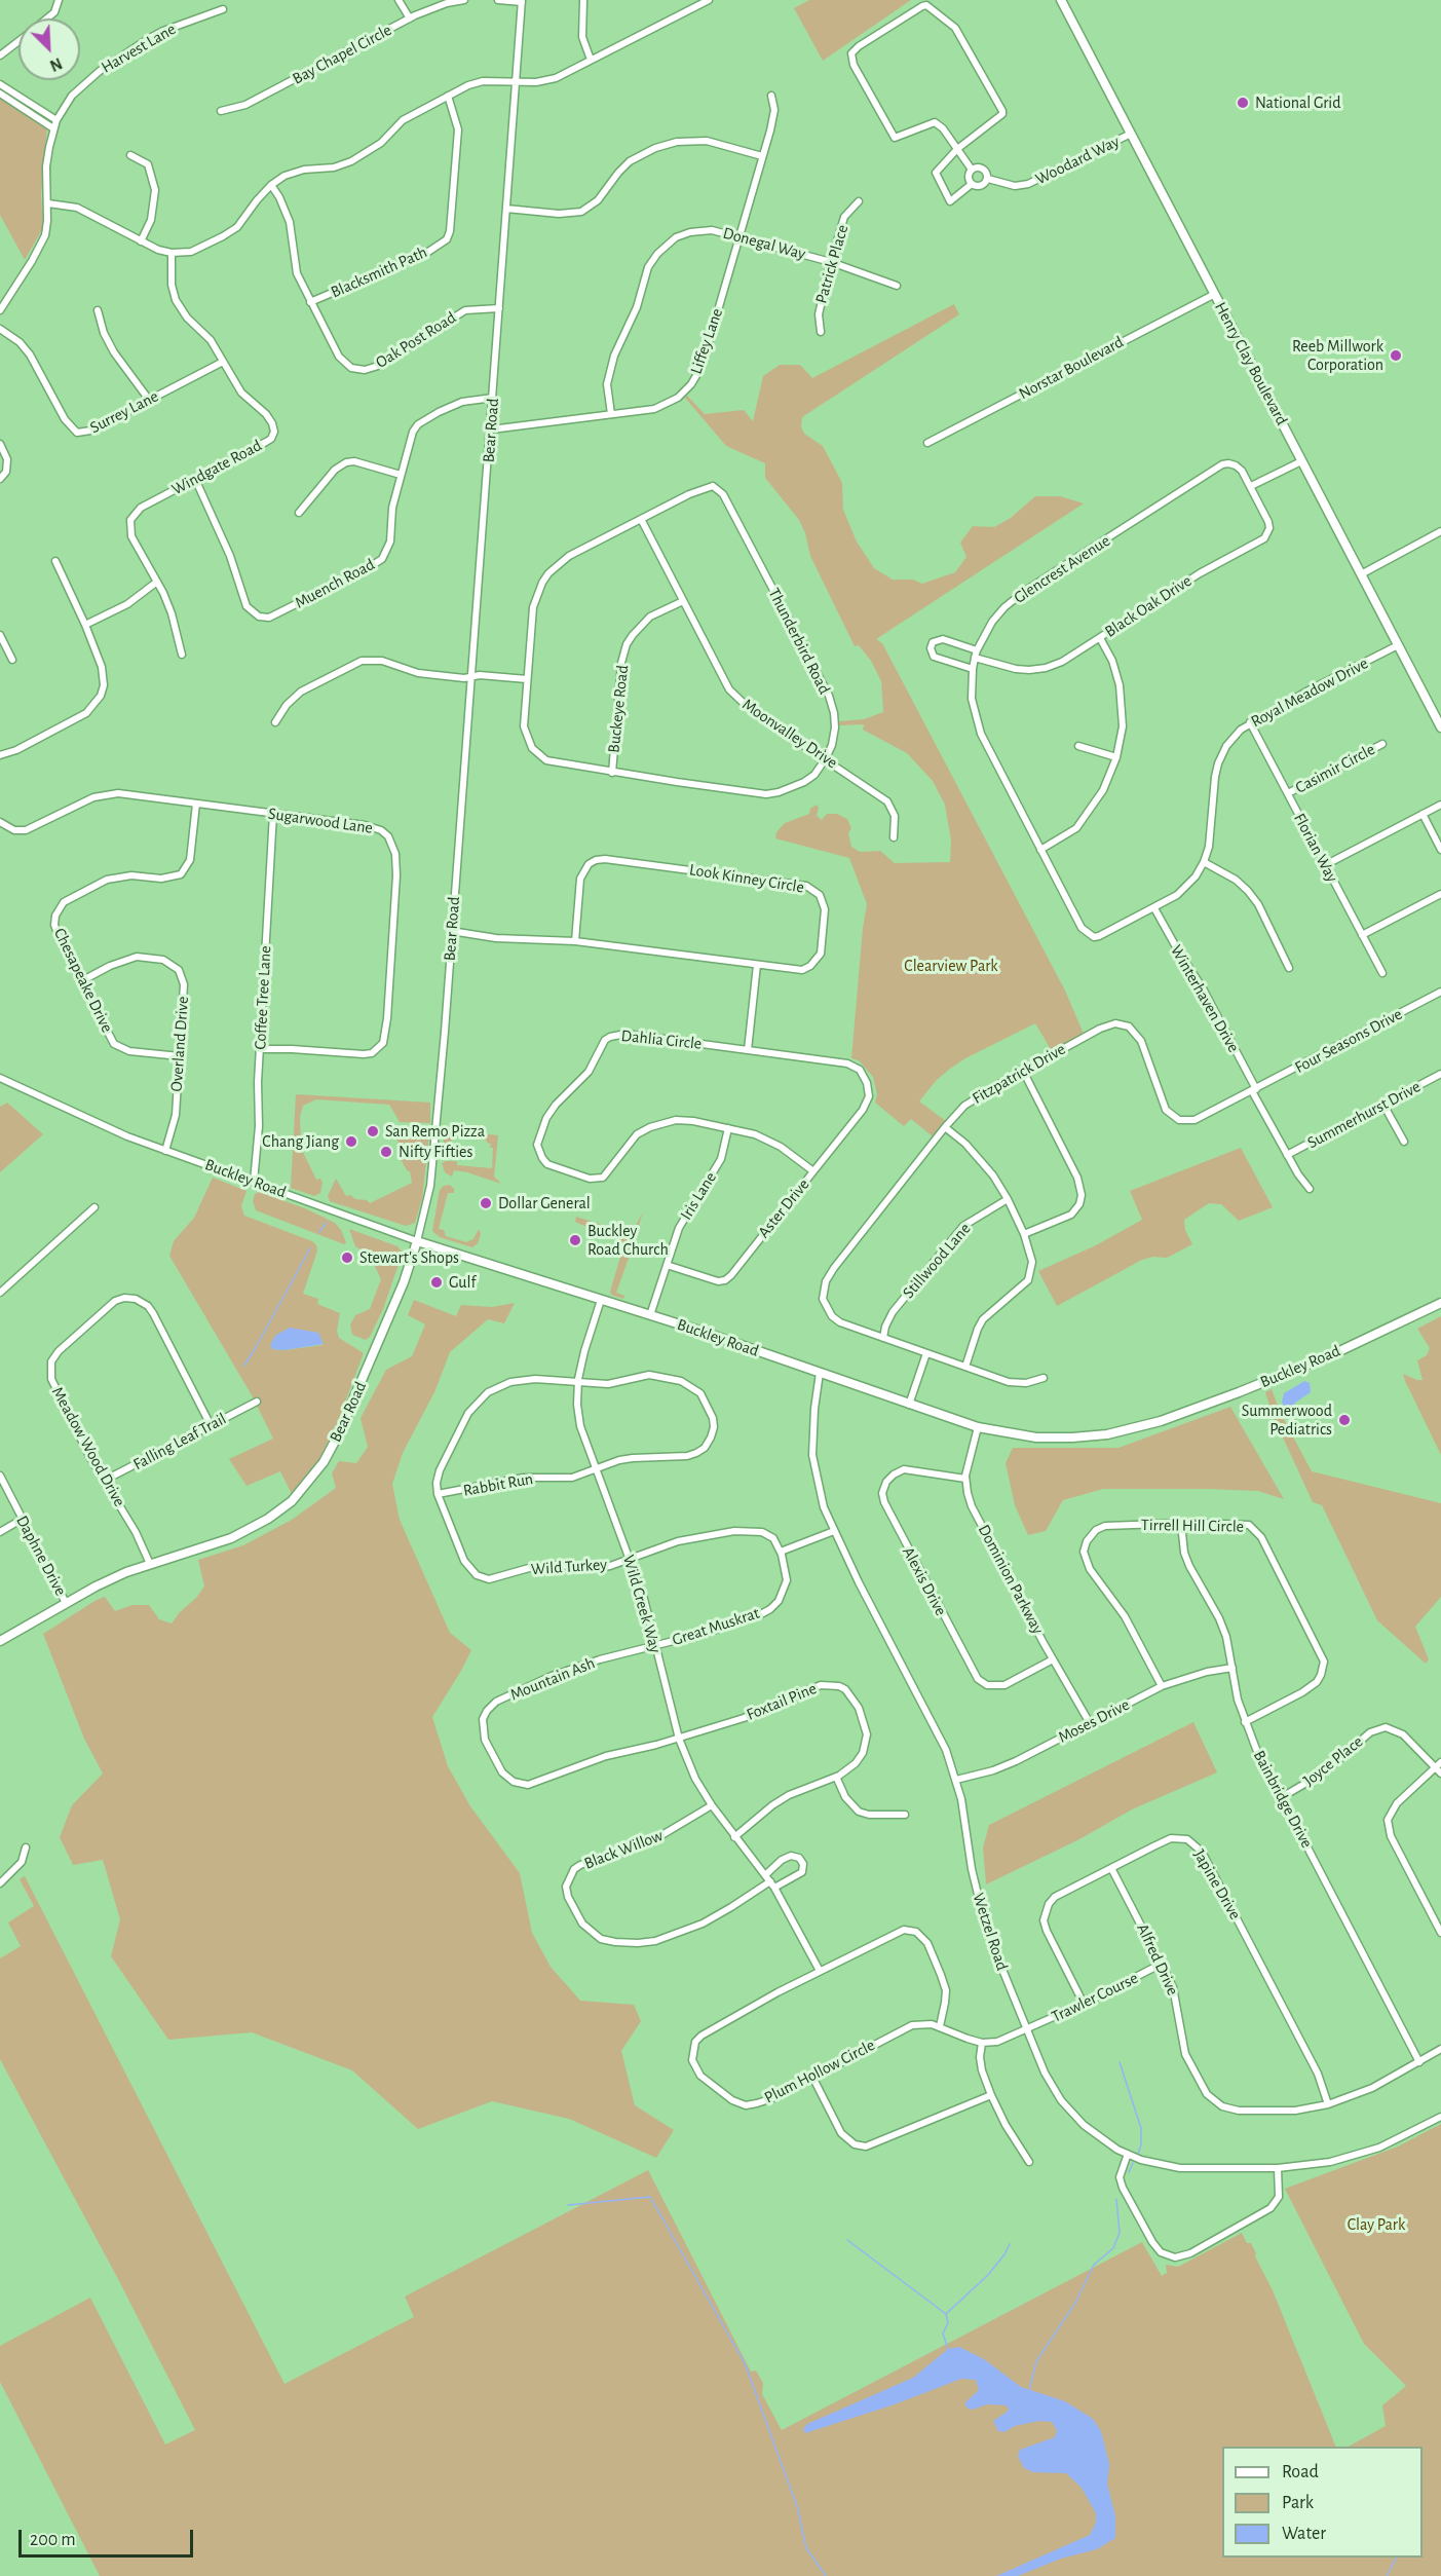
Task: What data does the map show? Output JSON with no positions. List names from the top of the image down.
{
  "streets": {
    "main road": ["Henry Clay Boulevard", "Bear Road", "Buckley Road"],
    "street": [
      "Harvest Lane",
      "Bay Chapel Circle",
      "Woodard Way",
      "Donegal Way",
      "Patrick Place",
      "Blacksmith Path",
      "Oak Post Road",
      "Liffey Lane",
      "Norstar Boulevard",
      "Surrey Lane",
      "Windgate Road",
      "Glencrest Avenue",
      "Muench Road",
      "Black Oak Drive",
      "Thunderbird Road",
      "Royal Meadow Drive",
      "Buckeye Road",
      "Moonvalley Drive",
      "Casimir Circle",
      "Sugarwood Lane",
      "Florian Way",
      "Look Kinney Circle",
      "Chesapeake Drive",
      "Coffee Tree Lane",
      "Winterhaven Drive",
      "Dahlia Circle",
      "Four Seasons Drive",
      "Overland Drive",
      "Fitzpatrick Drive",
      "Summerhurst Drive",
      "Iris Lane",
      "Aster Drive",
      "Stillwood Lane",
      "Falling Leaf Trail",
      "Meadow Wood Drive",
      "Rabbit Run",
      "Tirrell Hill Circle",
      "Daphne Drive",
      "Wild Turkey",
      "Dominion Parkway",
      "Alexis Drive",
      "Wild Creek Way",
      "Great Muskrat",
      "Mountain Ash",
      "Foxtail Pine",
      "Moses Drive",
      "Joyce Place",
      "Bainbridge Drive",
      "Black Willow",
      "Japine Drive",
      "Wetzel Road",
      "Alfred Drive",
      "Trawler Course",
      "Plum Hollow Circle"
    ]
  },
  "crossings": [
    ["Woodard Way", "Henry Clay Boulevard"],
    ["Donegal Way", "Patrick Place"],
    ["Donegal Way", "Liffey Lane"],
    ["Blacksmith Path", "Oak Post Road"],
    ["Oak Post Road", "Bear Road"],
    ["Liffey Lane", "Bear Road"],
    ["Henry Clay Boulevard", "Norstar Boulevard"],
    ["Henry Clay Boulevard", "Royal Meadow Drive"],
    ["Surrey Lane", "Windgate Road"],
    ["Bear Road", "Muench Road"],
    ["Bear Road", "Look Kinney Circle"],
    ["Bear Road", "Buckley Road"],
    ["Bear Road", "Meadow Wood Drive"],
    ["Bear Road", "Daphne Drive"],
    ["Windgate Road", "Muench Road"],
    ["Glencrest Avenue", "Black Oak Drive"],
    ["Glencrest Avenue", "Royal Meadow Drive"],
    ["Thunderbird Road", "Buckeye Road"],
    ["Thunderbird Road", "Moonvalley Drive"],
    ["Royal Meadow Drive", "Florian Way"],
    ["Royal Meadow Drive", "Winterhaven Drive"],
    ["Buckeye Road", "Moonvalley Drive"],
    ["Casimir Circle", "Florian Way"],
    ["Sugarwood Lane", "Chesapeake Drive"],
    ["Sugarwood Lane", "Coffee Tree Lane"],
    ["Chesapeake Drive", "Overland Drive"],
    ["Coffee Tree Lane", "Buckley Road"],
    ["Winterhaven Drive", "Four Seasons Drive"],
    ["Winterhaven Drive", "Fitzpatrick Drive"],
    ["Winterhaven Drive", "Summerhurst Drive"],
    ["Dahlia Circle", "Iris Lane"],
    ["Dahlia Circle", "Aster Drive"],
    ["Four Seasons Drive", "Fitzpatrick Drive"],
    ["Overland Drive", "Buckley Road"],
    ["Fitzpatrick Drive", "Stillwood Lane"],
    ["Buckley Road", "Iris Lane"],
    ["Buckley Road", "Dominion Parkway"],
    ["Buckley Road", "Wild Creek Way"],
    ["Buckley Road", "Wetzel Road"],
    ["Iris Lane", "Aster Drive"],
    ["Falling Leaf Trail", "Meadow Wood Drive"],
    ["Rabbit Run", "Wild Turkey"],
    ["Rabbit Run", "Wild Creek Way"],
    ["Tirrell Hill Circle", "Moses Drive"],
    ["Tirrell Hill Circle", "Bainbridge Drive"],
    ["Wild Turkey", "Wild Creek Way"],
    ["Dominion Parkway", "Alexis Drive"],
    ["Dominion Parkway", "Moses Drive"],
    ["Wild Creek Way", "Great Muskrat"],
    ["Wild Creek Way", "Mountain Ash"],
    ["Wild Creek Way", "Foxtail Pine"],
    ["Wild Creek Way", "Black Willow"],
    ["Great Muskrat", "Mountain Ash"],
    ["Mountain Ash", "Foxtail Pine"],
    ["Moses Drive", "Bainbridge Drive"],
    ["Moses Drive", "Wetzel Road"],
    ["Joyce Place", "Bainbridge Drive"],
    ["Bainbridge Drive", "Alfred Drive"],
    ["Japine Drive", "Alfred Drive"],
    ["Japine Drive", "Trawler Course"],
    ["Wetzel Road", "Trawler Course"],
    ["Alfred Drive", "Trawler Course"]
  ],
  "parks": ["Clearview Park", "Clay Park"],
  "places": [
    "National Grid",
    "Reeb Millwork Corporation",
    "San Remo Pizza",
    "Chang Jiang",
    "Nifty Fifties",
    "Dollar General",
    "Buckley Road Church",
    "Stewart's Shops",
    "Gulf",
    "Summerwood Pediatrics"
  ],
  "legend": ["Road", "Park", "Water"],
  "scale_bar": "200 m",
  "north": "bottom right"
}
